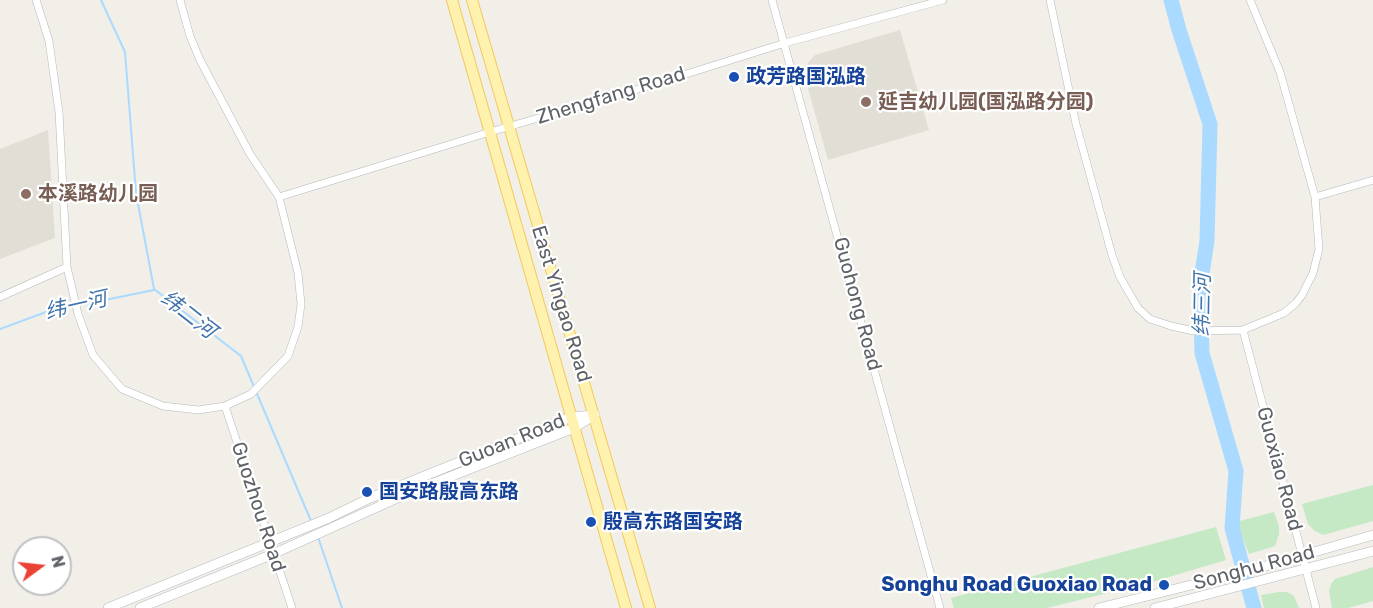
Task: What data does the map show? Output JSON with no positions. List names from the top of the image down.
{
  "streets": {
    "main road": ["East Yingao Road"],
    "street": [
      "Zhengfang Road",
      "Guohong Road",
      "Guoan Road",
      "Guoxiao Road",
      "Guozhou Road",
      "Songhu Road"
    ]
  },
  "crossings": [
    ["Zhengfang Road", "East Yingao Road"],
    ["Zhengfang Road", "Guohong Road"],
    ["East Yingao Road", "Guoan Road"],
    ["Guoan Road", "Guozhou Road"],
    ["Guoxiao Road", "Songhu Road"]
  ],
  "water": ["纬三河", "纬一河", "纬二河"],
  "places": [
    "政芳路国泓路",
    "延吉幼儿园(国泓路分园)",
    "本溪路幼儿园",
    "国安路殷高东路",
    "殷高东路国安路",
    "Songhu Road Guoxiao Road"
  ],
  "north": "right"
}
